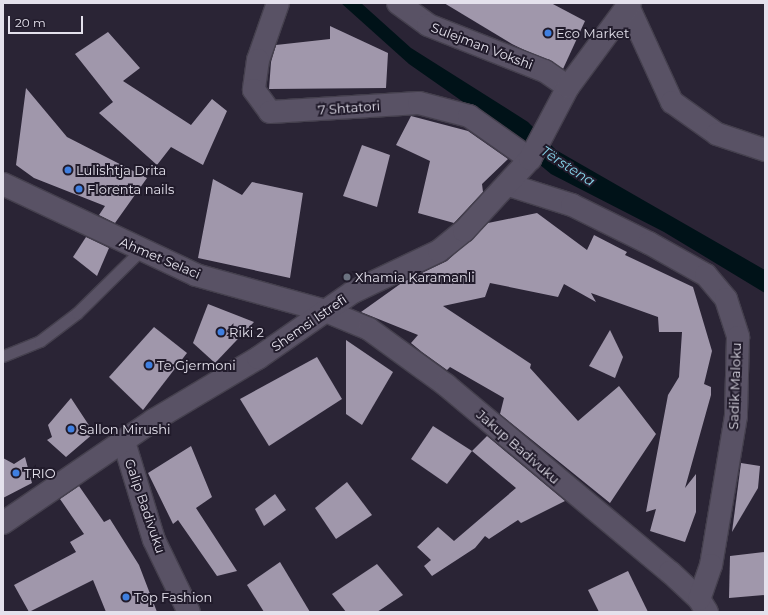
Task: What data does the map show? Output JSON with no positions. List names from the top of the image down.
{
  "streets": {
    "street": [
      "Sulejman Vokshi",
      "7 Shtatori",
      "Ahmet Selaci",
      "Shemsi Istrefi",
      "Sadik Maloku",
      "Jakup Badivuku",
      "Galip Badivuku"
    ]
  },
  "crossings": [
    ["Sulejman Vokshi", "Shemsi Istrefi"],
    ["7 Shtatori", "Shemsi Istrefi"],
    ["Ahmet Selaci", "Shemsi Istrefi"],
    ["Ahmet Selaci", "Jakup Badivuku"],
    ["Shemsi Istrefi", "Sadik Maloku"],
    ["Shemsi Istrefi", "Jakup Badivuku"],
    ["Shemsi Istrefi", "Galip Badivuku"],
    ["Sadik Maloku", "Jakup Badivuku"]
  ],
  "water": ["Tërstena"],
  "places": [
    "Eco Market",
    "Lulishtja Drita",
    "Florenta nails",
    "Xhamia Karamanli",
    "Riki 2",
    "Te Gjermoni",
    "Sallon Mirushi",
    "TRIO",
    "Top Fashion"
  ],
  "scale_bar": "20 m"
}
